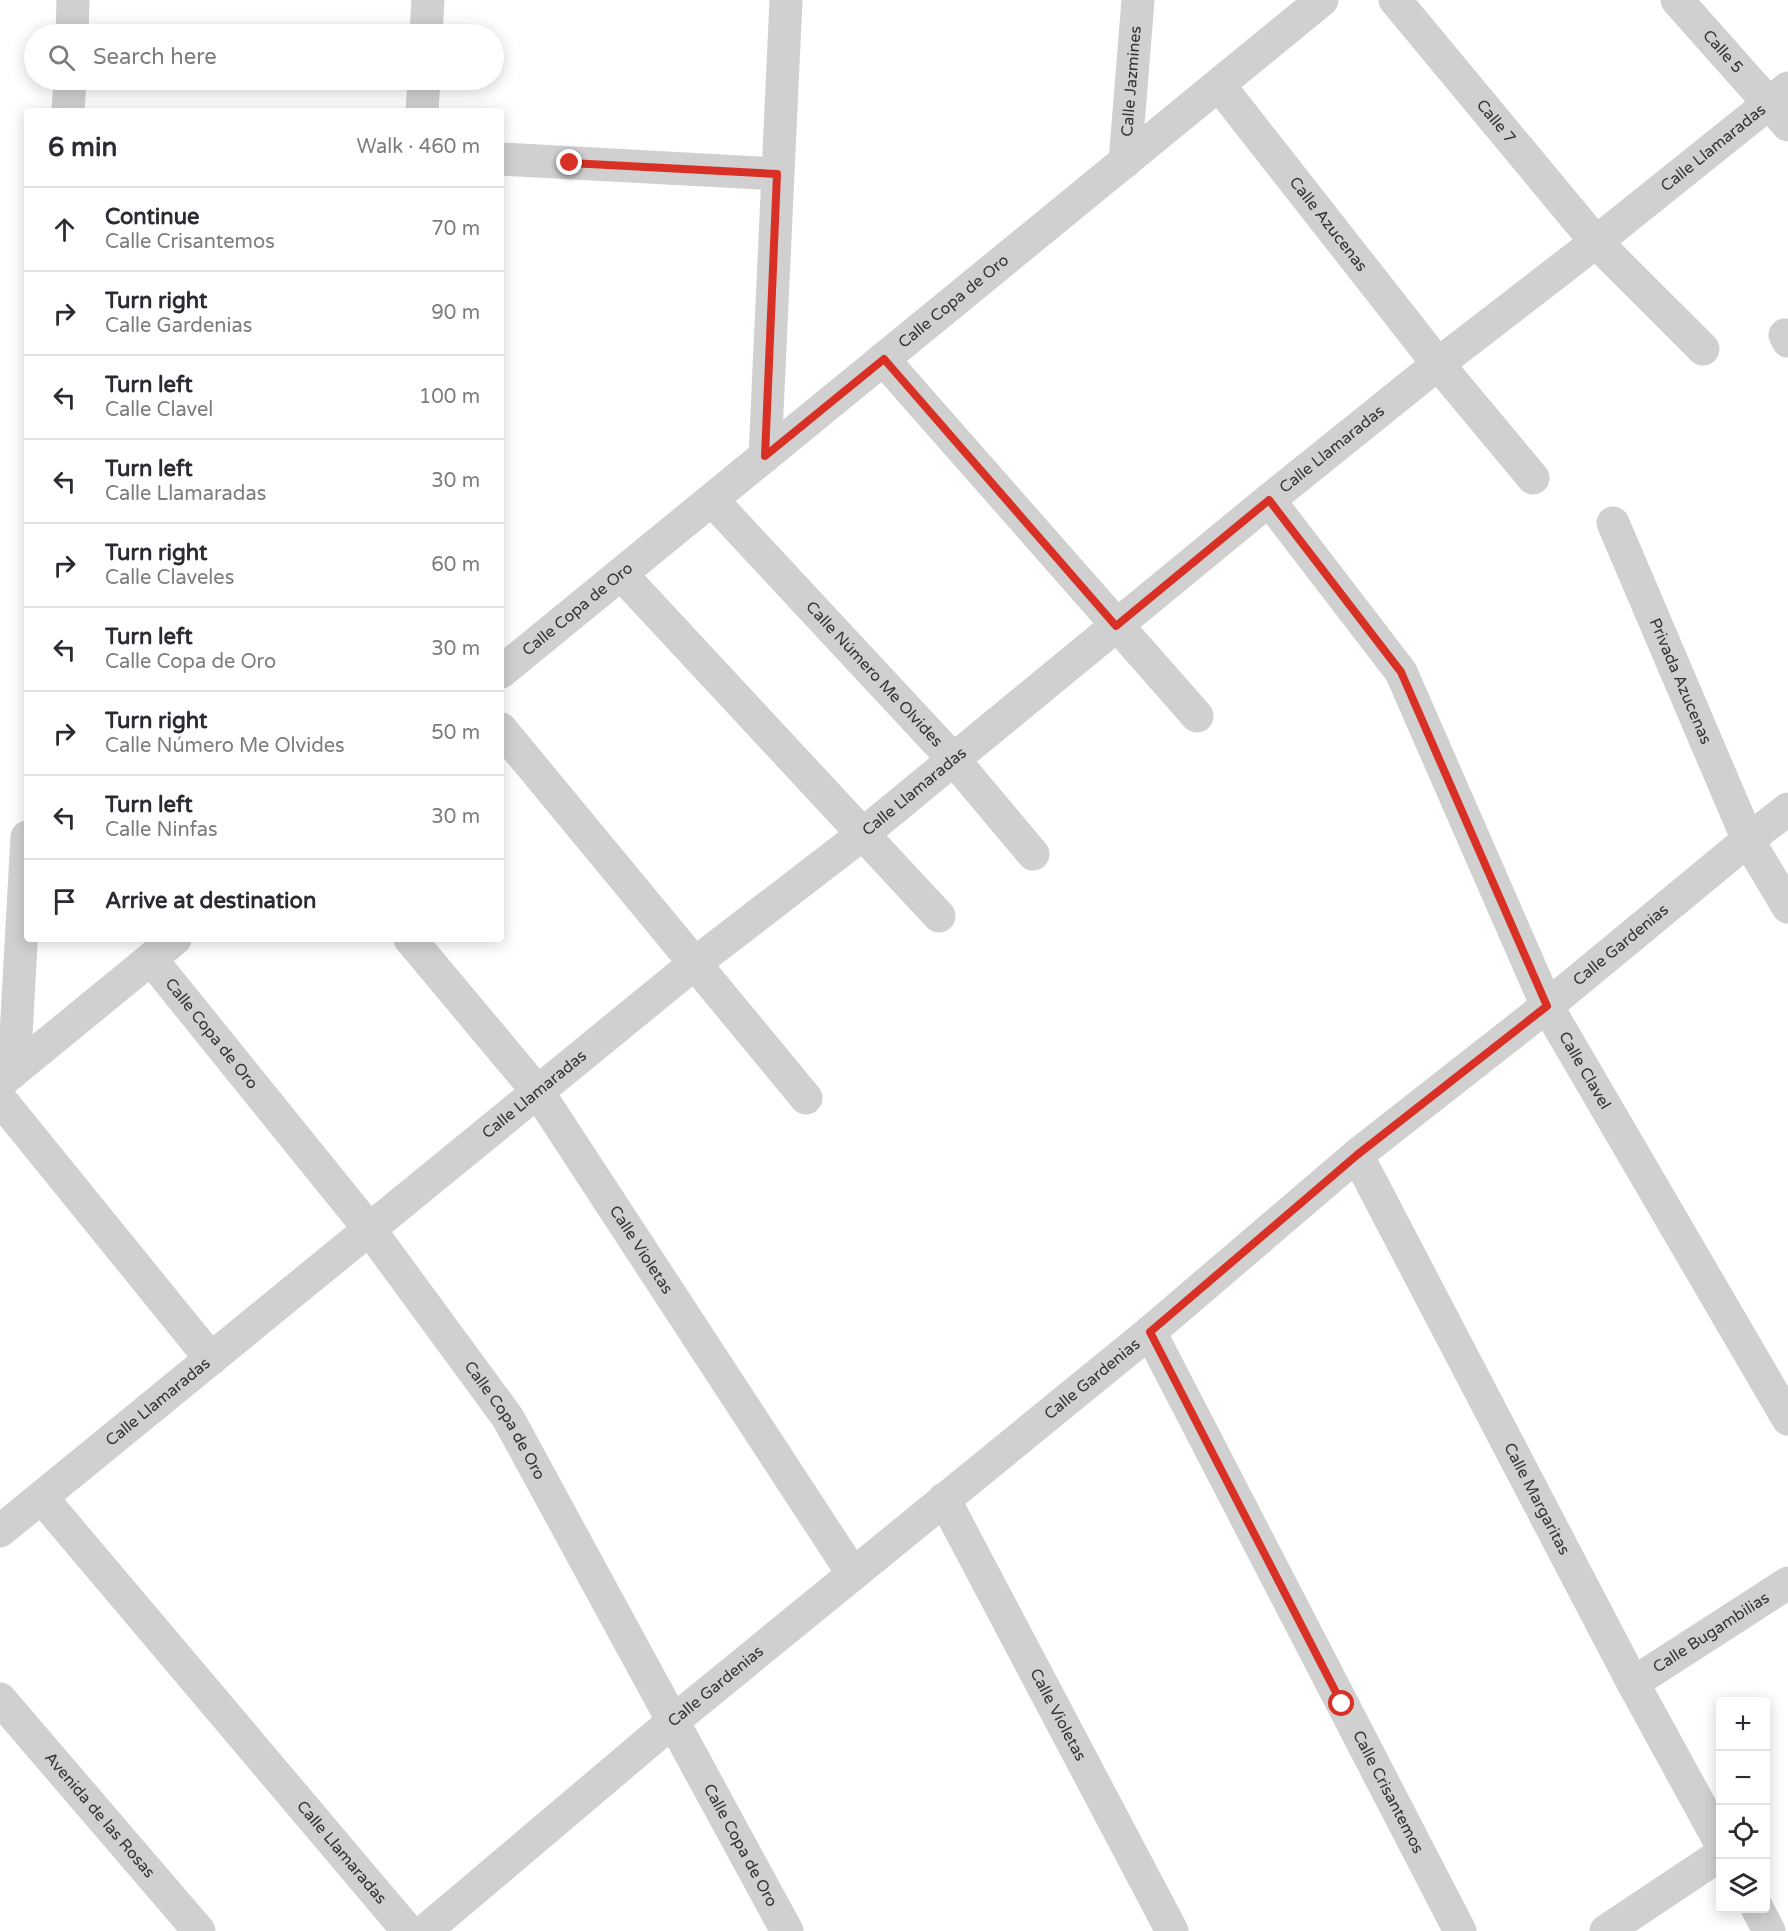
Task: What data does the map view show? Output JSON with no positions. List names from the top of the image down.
{
  "streets": {
    "street": [
      "Calle 5",
      "Calle Jazmines",
      "Calle 7",
      "Calle Llamaradas",
      "Calle Azucenas",
      "Calle Copa de Oro",
      "Calle Número Me Olvides",
      "Privada Azucenas",
      "Calle Gardenias",
      "Calle Clavel",
      "Calle Violetas",
      "Calle Margaritas",
      "Calle Bugambilias",
      "Calle Crisantemos",
      "Avenida de las Rosas"
    ]
  },
  "crossings": [
    ["Calle 5", "Calle Llamaradas"],
    ["Calle Jazmines", "Calle Copa de Oro"],
    ["Calle 7", "Calle Llamaradas"],
    ["Calle Llamaradas", "Calle Azucenas"],
    ["Calle Llamaradas", "Calle Copa de Oro"],
    ["Calle Llamaradas", "Calle Número Me Olvides"],
    ["Calle Llamaradas", "Calle Clavel"],
    ["Calle Llamaradas", "Calle Violetas"],
    ["Calle Azucenas", "Calle Copa de Oro"],
    ["Calle Copa de Oro", "Calle Número Me Olvides"],
    ["Calle Copa de Oro", "Calle Gardenias"],
    ["Privada Azucenas", "Calle Gardenias"],
    ["Calle Gardenias", "Calle Clavel"],
    ["Calle Gardenias", "Calle Violetas"],
    ["Calle Gardenias", "Calle Margaritas"],
    ["Calle Gardenias", "Calle Crisantemos"],
    ["Calle Margaritas", "Calle Bugambilias"]
  ],
  "page": {
    "search": "Search here",
    "heading": ["6 min", "Walk · 460 m"],
    "list": [
      ["Continue", "Calle Crisantemos", "70 m"],
      ["Turn right", "Calle Gardenias", "90 m"],
      ["Turn left", "Calle Clavel", "100 m"],
      ["Turn left", "Calle Llamaradas", "30 m"],
      ["Turn right", "Calle Claveles", "60 m"],
      ["Turn left", "Calle Copa de Oro", "30 m"],
      ["Turn right", "Calle Número Me Olvides", "50 m"],
      ["Turn left", "Calle Ninfas", "30 m"],
      "Arrive at destination"
    ],
    "map_buttons": ["+", "−"]
  }
}
